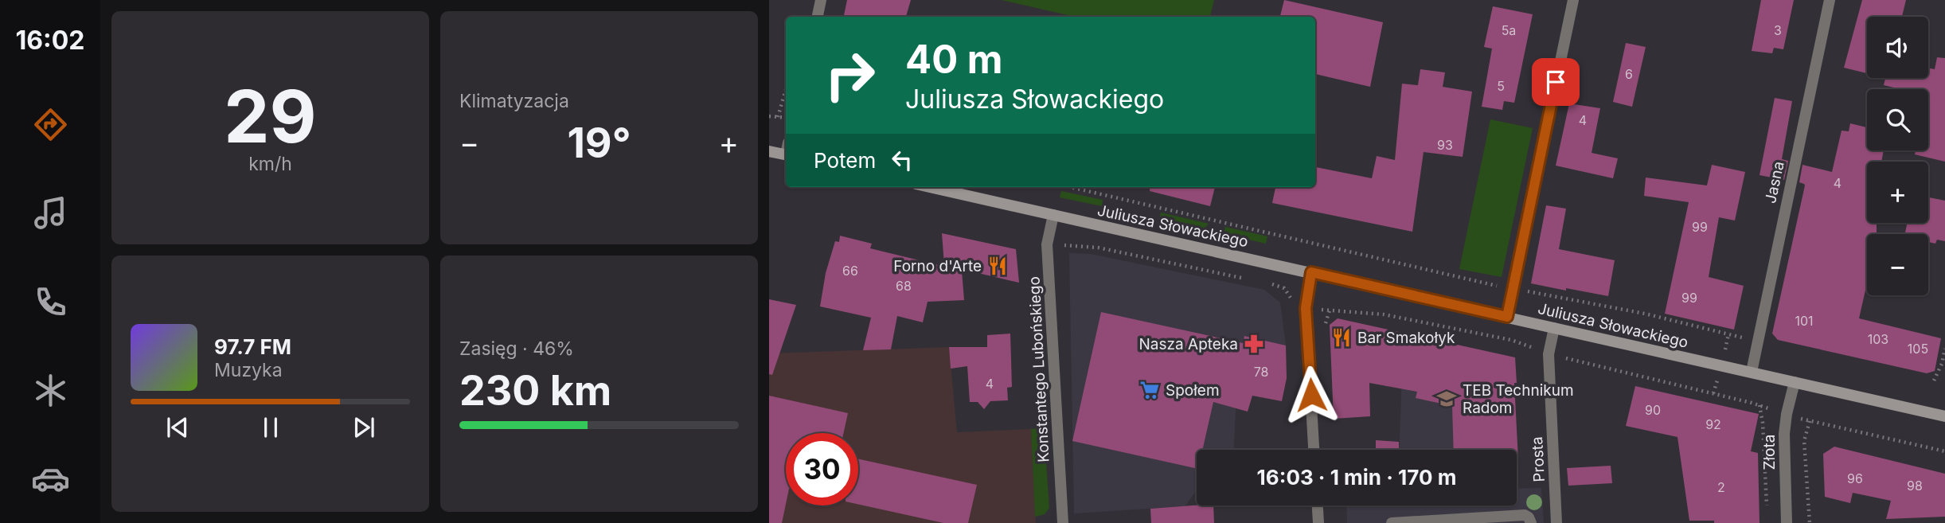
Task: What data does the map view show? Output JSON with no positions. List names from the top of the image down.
{
  "streets": {
    "street": [
      "Jasna",
      "Juliusza Słowackiego",
      "Konstantego Lubońskiego",
      "Złota",
      "Prosta"
    ]
  },
  "crossings": [
    ["Jasna", "Juliusza Słowackiego"],
    ["Juliusza Słowackiego", "Konstantego Lubońskiego"],
    ["Juliusza Słowackiego", "Złota"],
    ["Juliusza Słowackiego", "Prosta"]
  ],
  "places": {
    "restaurant": ["Forno d'Arte", "Bar Smakołyk"],
    "pharmacy": ["Nasza Apteka"],
    "supermarket": ["Społem"],
    "school or university": ["TEB Technikum Radom"]
  },
  "house_numbers": [
    "5a",
    "3",
    "6",
    "5",
    "4",
    "93",
    "4",
    "99",
    "66",
    "68",
    "99",
    "101",
    "103",
    "105",
    "78",
    "4",
    "90",
    "92",
    "96",
    "98",
    "2"
  ],
  "page": {
    "tabs": "16:02",
    "tile": [
      ["29", "km/h"],
      "Klimatyzacja",
      ["Zasięg · 46%", "230 km"]
    ],
    "map_buttons": ["+", "−"],
    "turn": ["40 m", "Juliusza Słowackiego"],
    "heat": ["−", "19°", "+"],
    "then": "Potem",
    "song": ["97.7 FM", "Muzyka"],
    "limit": "30",
    "trip": "16:03 · 1 min · 170 m"
  }
}
